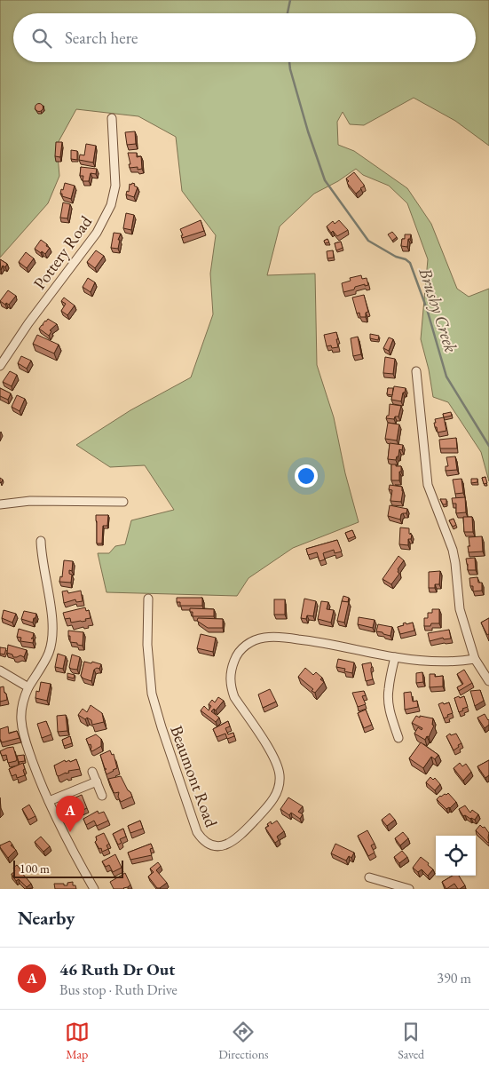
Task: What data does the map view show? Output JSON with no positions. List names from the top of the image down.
{
  "streets": {
    "street": ["Pottery Road", "Beaumont Road"]
  },
  "water": ["Brushy Creek"],
  "scale_bar": "100 m",
  "page": {
    "search": "Search here",
    "pins": "A",
    "scale": "100 m",
    "heading": "Nearby",
    "list": [
      {
        "mark": "A",
        "name": "46 Ruth Dr Out",
        "note": "Bus stop · Ruth Drive",
        "value": "390 m"
      }
    ],
    "nav": ["Map", "Directions", "Saved"]
  }
}
